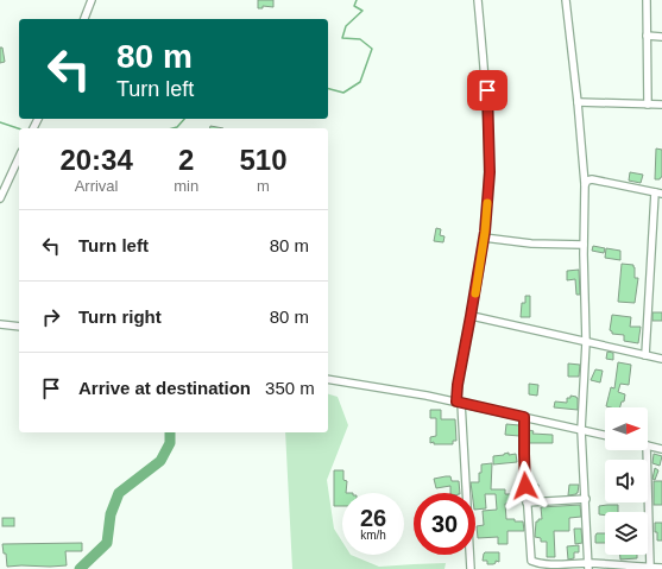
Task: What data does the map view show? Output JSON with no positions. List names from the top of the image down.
{
  "north": "right",
  "page": {
    "turn": ["80 m", "Turn left"],
    "eta": [
      "20:34",
      "Arrival",
      "2",
      "min",
      "510",
      "m"
    ],
    "list": [
      {
        "name": "Turn left",
        "value": "80 m"
      },
      {
        "name": "Turn right",
        "value": "80 m"
      },
      {
        "name": "Arrive at destination",
        "value": "350 m"
      }
    ],
    "speed": "26 km/h",
    "limit": "30"
  }
}
